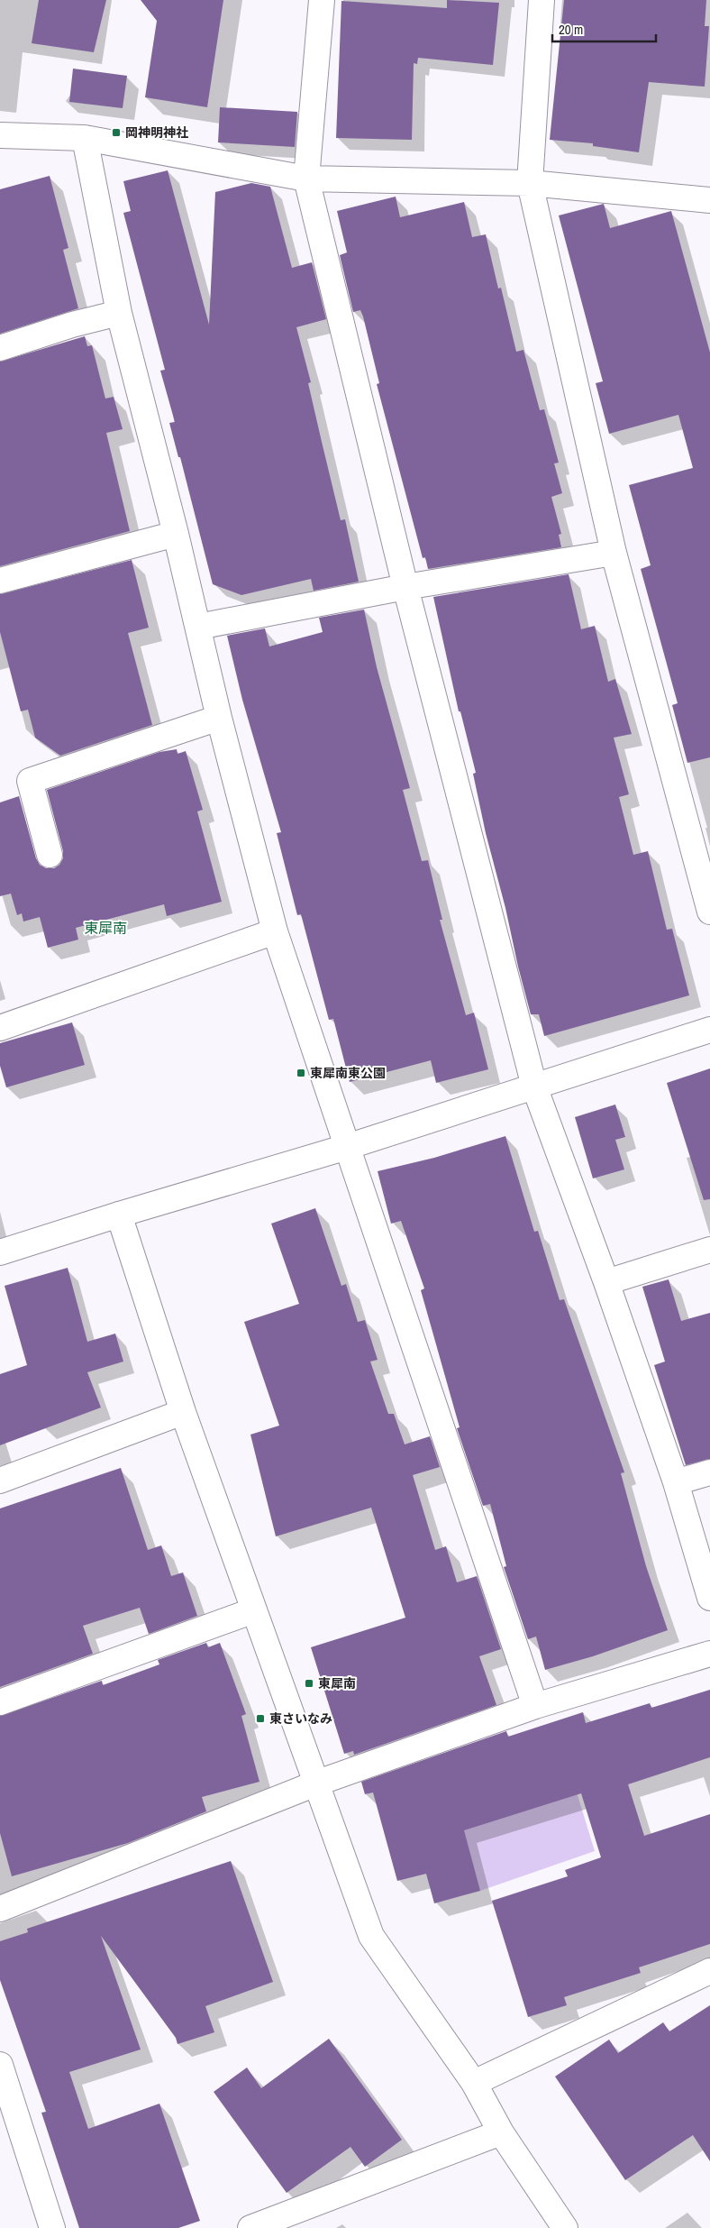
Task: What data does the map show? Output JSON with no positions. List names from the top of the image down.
{
  "districts": ["東犀南"],
  "places": {
    "transit": [
      "岡神明神社",
      "東犀南東公園",
      "東犀南",
      "東さいなみ"
    ]
  },
  "scale_bar": "20 m"
}
